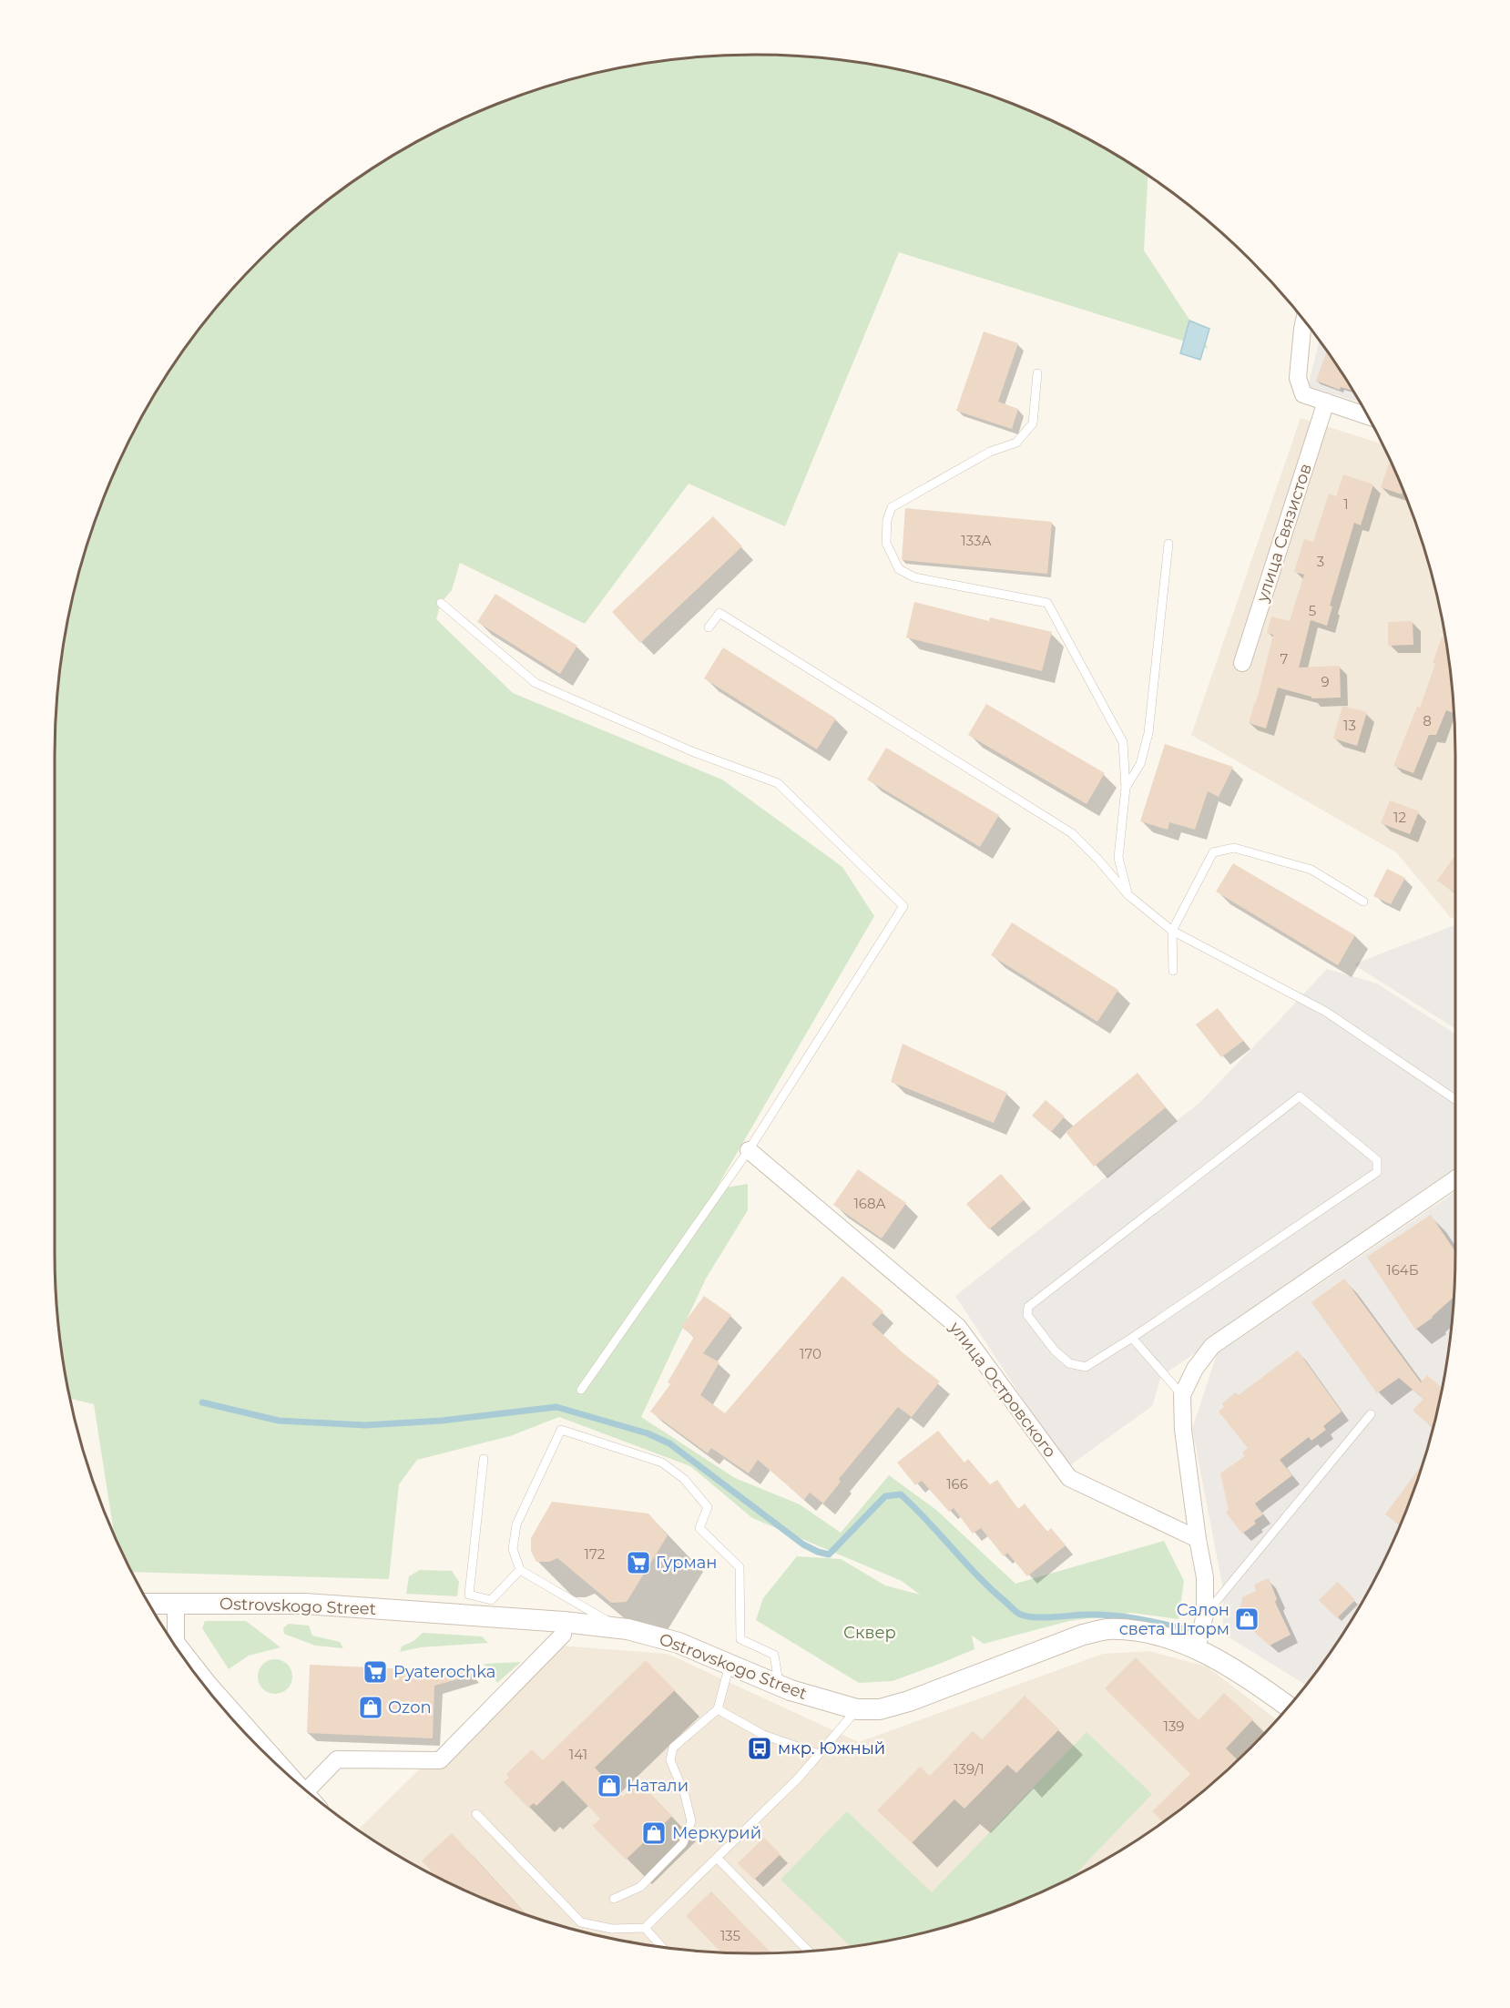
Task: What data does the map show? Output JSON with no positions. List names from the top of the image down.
{
  "streets": {
    "street": ["улица Связистов", "улица Островского", "Ostrovskogo Street"]
  },
  "parks": ["Сквер"],
  "places": {
    "supermarket": ["Гурман", "Pyaterochka"],
    "shop": [
      "Салон света Шторм",
      "Ozon",
      "Натали",
      "Меркурий"
    ],
    "bus stop": ["мкр. Южный"]
  },
  "house_numbers": [
    "1",
    "133А",
    "3",
    "5",
    "7",
    "9",
    "8",
    "13",
    "12",
    "168А",
    "164Б",
    "170",
    "166",
    "172",
    "139",
    "141",
    "139/1",
    "135"
  ]
}
